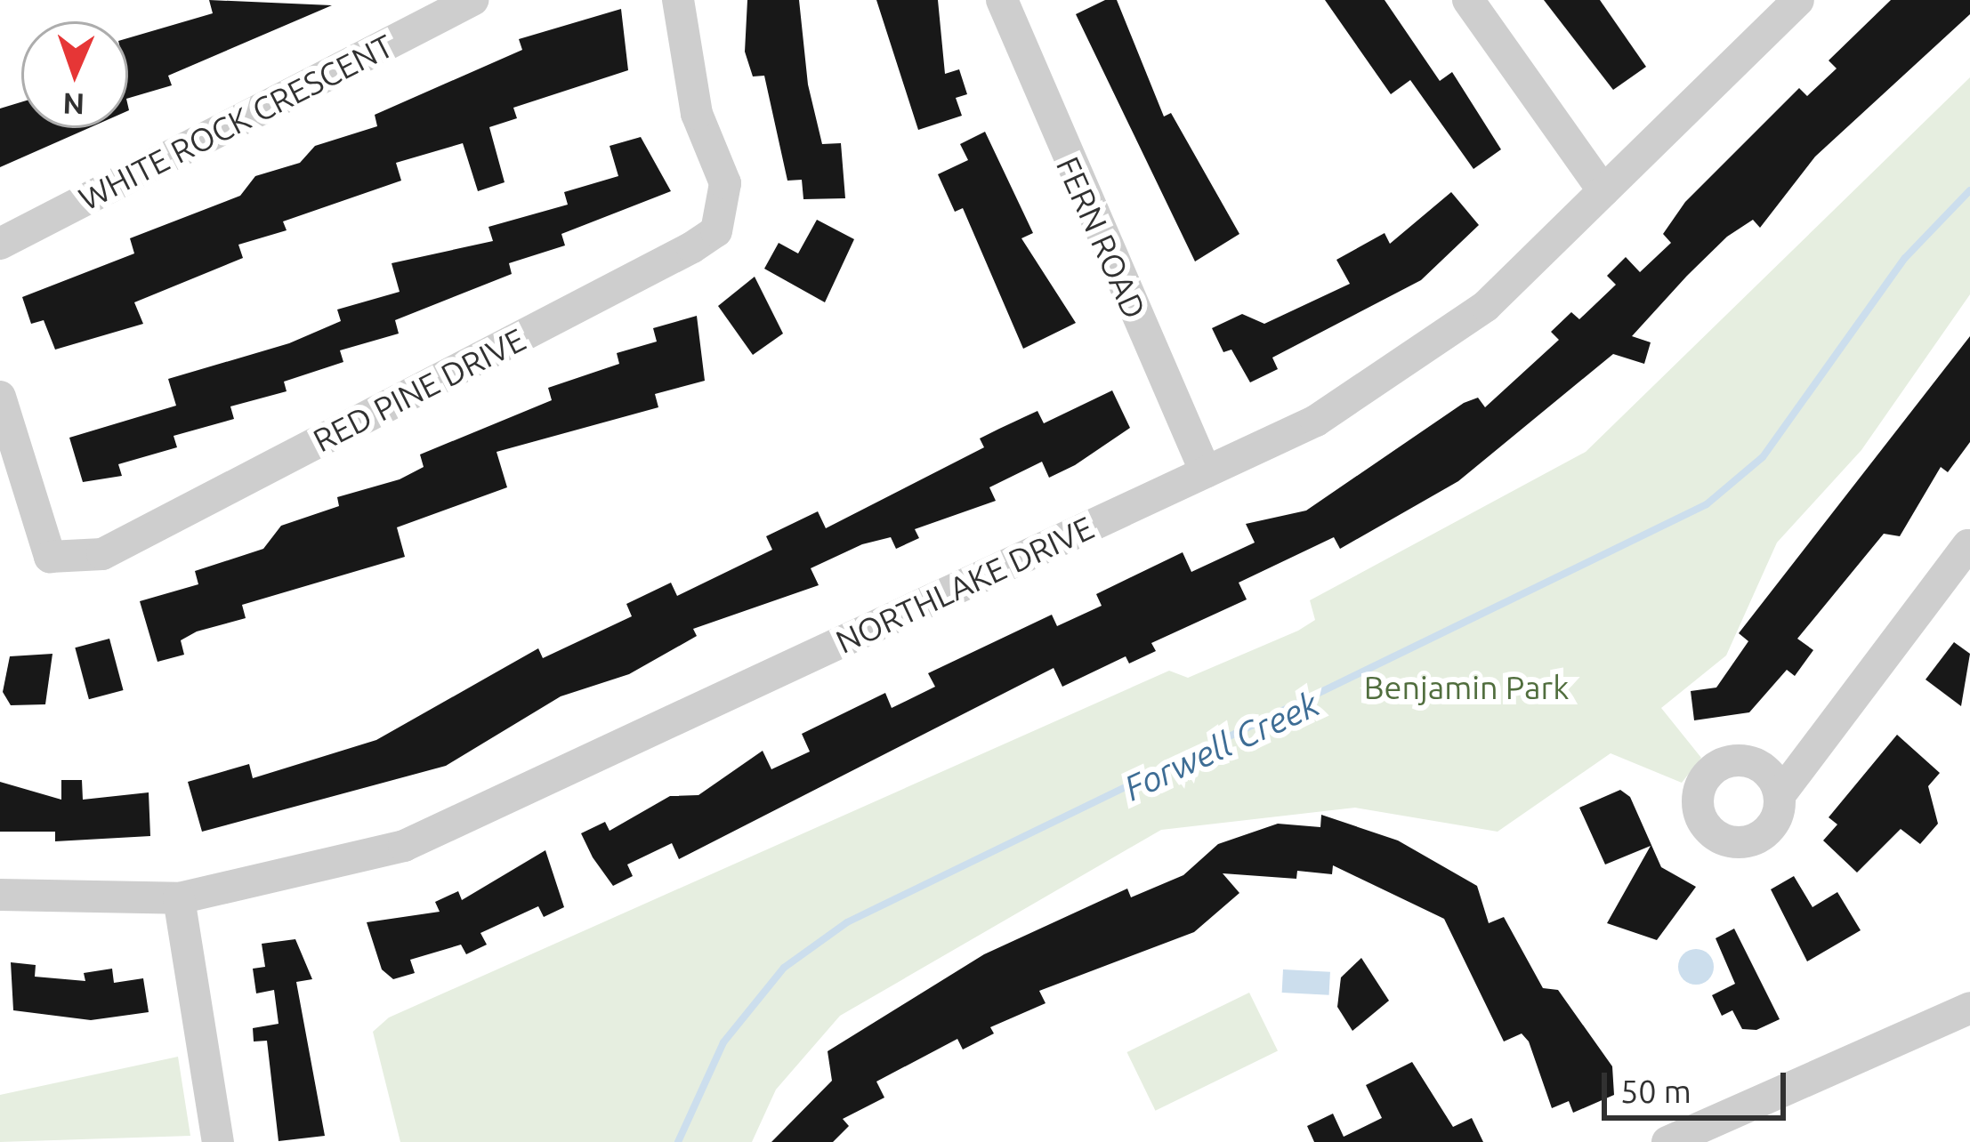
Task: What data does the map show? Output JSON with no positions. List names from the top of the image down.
{
  "streets": {
    "street": [
      "WHITE ROCK CRESCENT",
      "FERN ROAD",
      "RED PINE DRIVE",
      "NORTHLAKE DRIVE"
    ]
  },
  "crossings": [
    ["FERN ROAD", "NORTHLAKE DRIVE"]
  ],
  "water": ["Forwell Creek"],
  "parks": ["Benjamin Park"],
  "scale_bar": "50 m",
  "north": "bottom"
}
